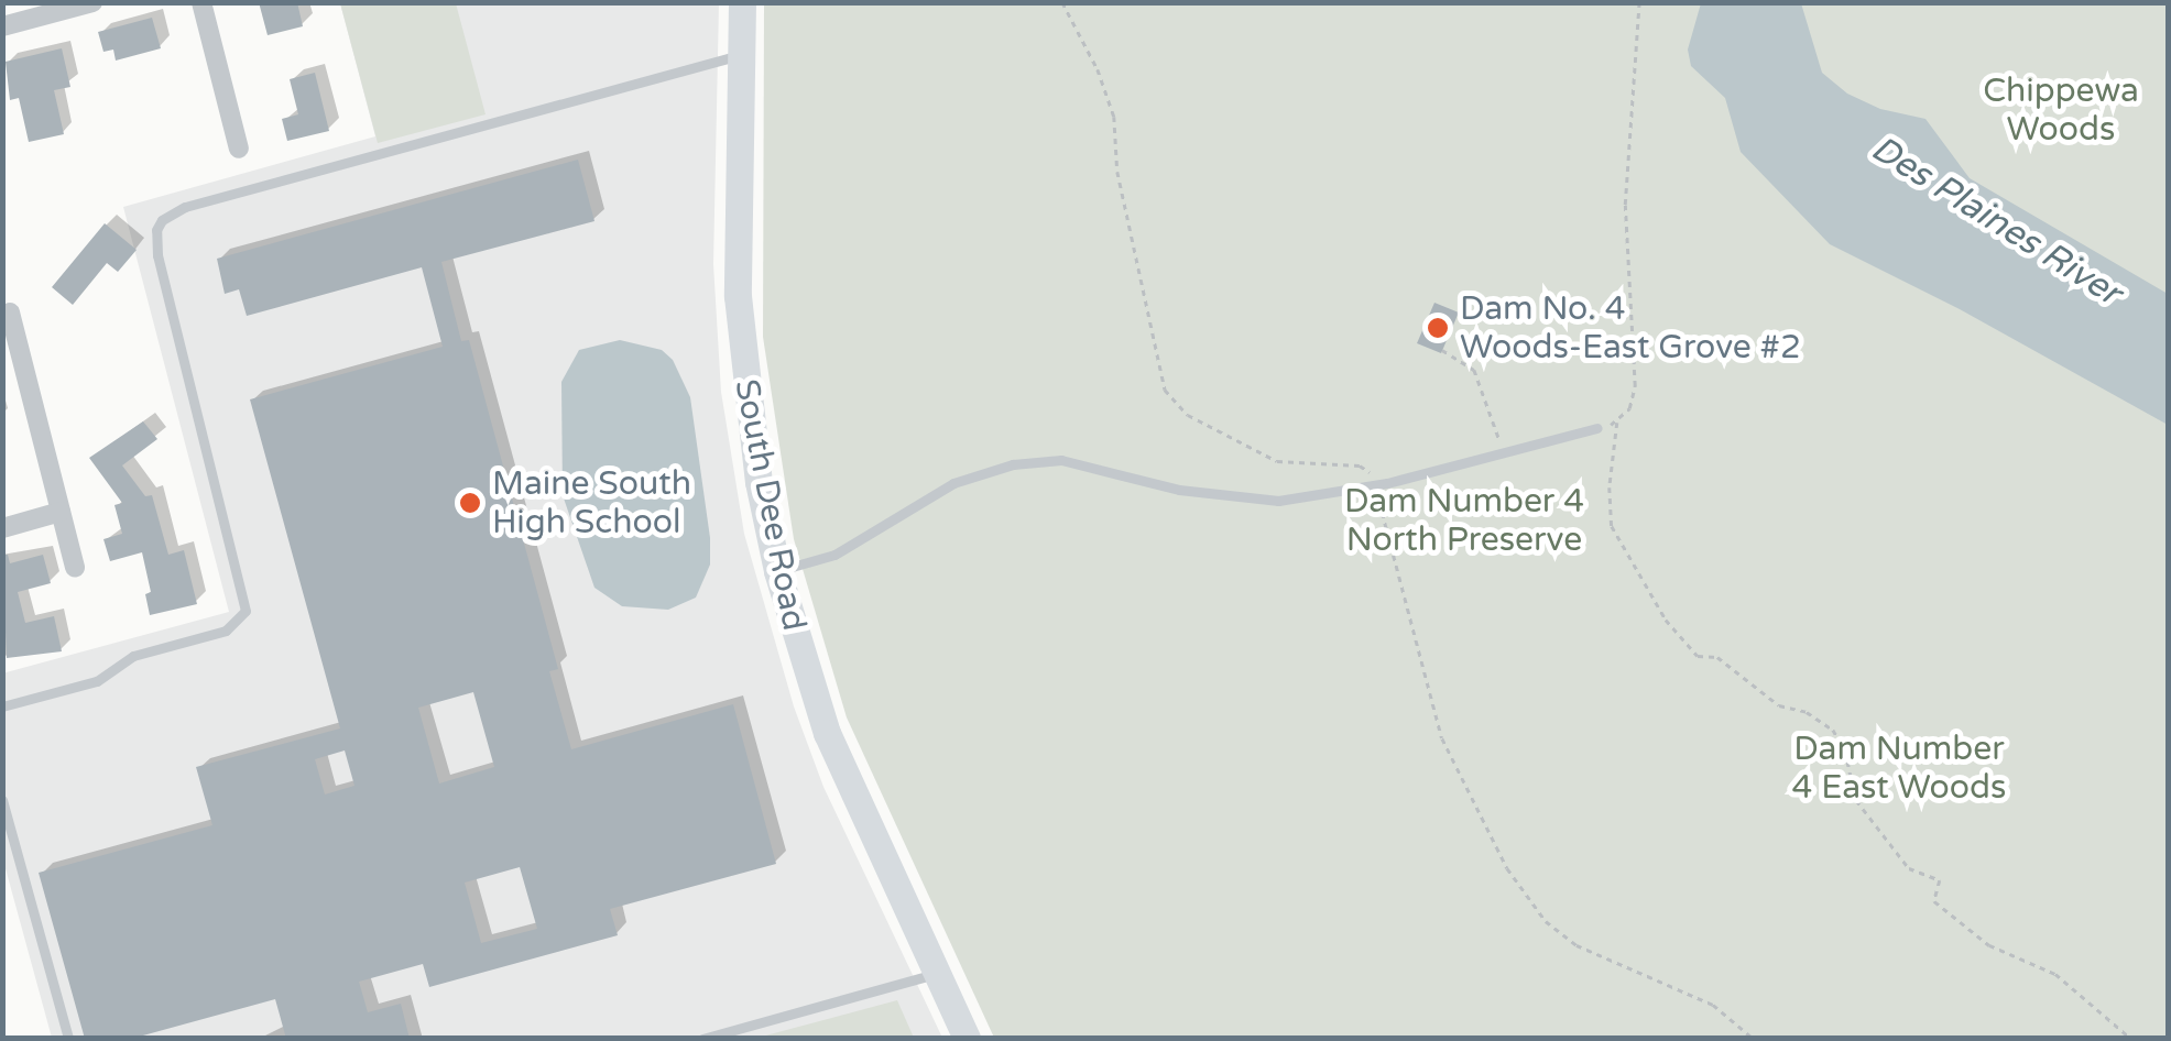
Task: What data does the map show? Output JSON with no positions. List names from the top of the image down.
{
  "streets": {
    "main road": ["South Dee Road"]
  },
  "water": ["Des Plaines River"],
  "parks": ["Chippewa Woods", "Dam Number 4 North Preserve", "Dam Number 4 East Woods"],
  "places": ["Dam No. 4 Woods-East Grove #2", "Maine South High School"]
}
